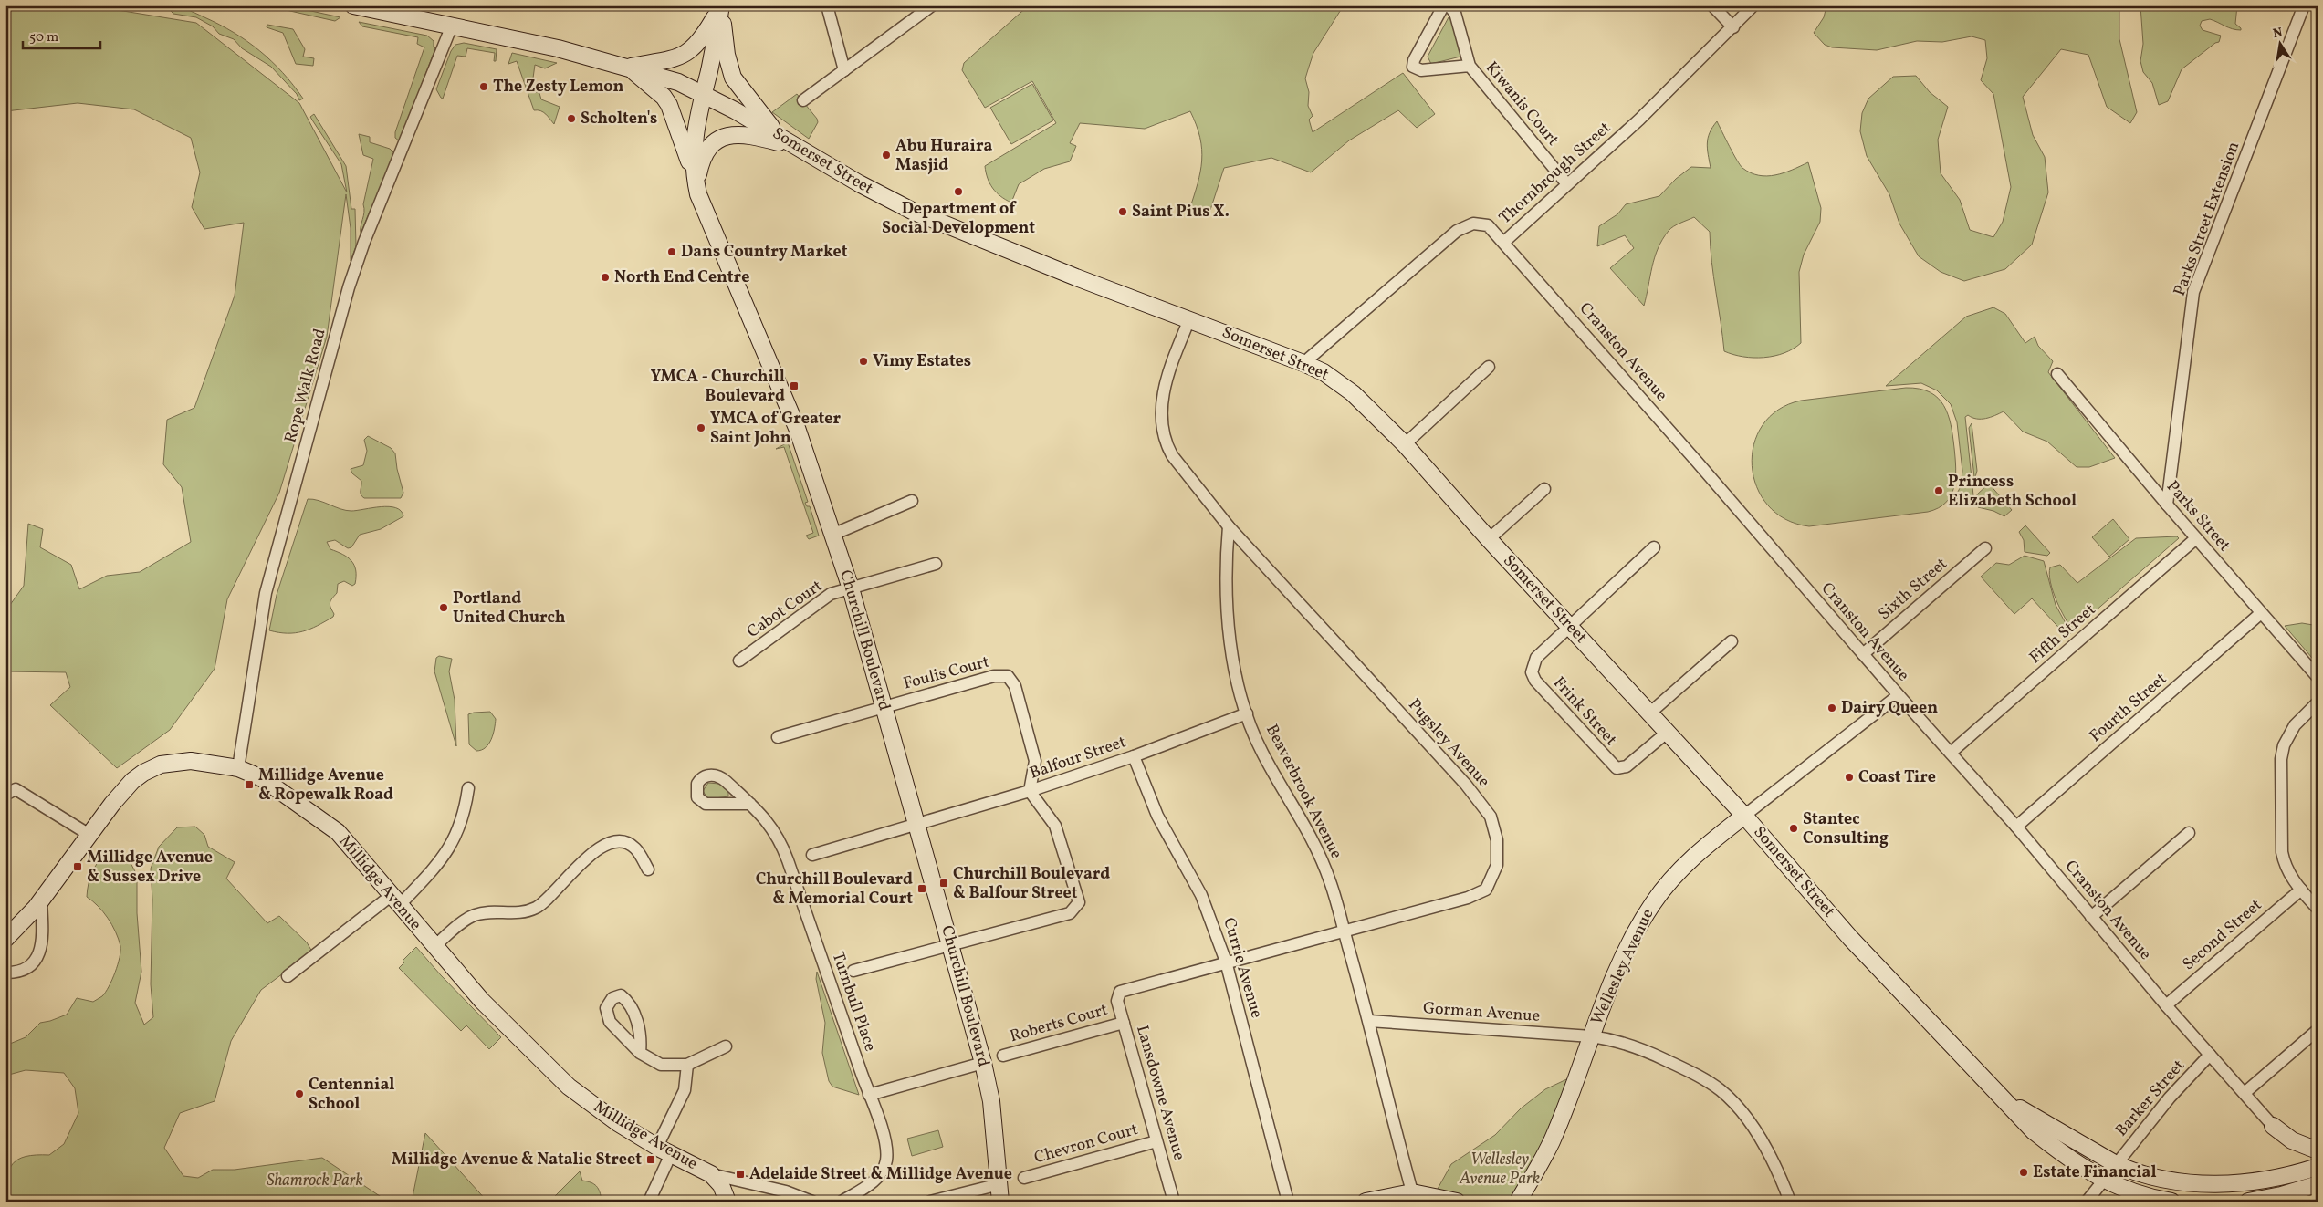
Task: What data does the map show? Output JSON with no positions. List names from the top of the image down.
{
  "streets": {
    "main road": [
      "Somerset Street",
      "Churchill Boulevard",
      "Millidge Avenue",
      "Wellesley Avenue"
    ],
    "street": [
      "Kiwanis Court",
      "Thornbrough Street",
      "Parks Street Extension",
      "Cranston Avenue",
      "Rope Walk Road",
      "Parks Street",
      "Sixth Street",
      "Cabot Court",
      "Fifth Street",
      "Foulis Court",
      "Fourth Street",
      "Frink Street",
      "Pugsley Avenue",
      "Balfour Street",
      "Beaverbrook Avenue",
      "Second Street",
      "Currie Avenue",
      "Turnbull Place",
      "Gorman Avenue",
      "Roberts Court",
      "Lansdowne Avenue",
      "Barker Street",
      "Chevron Court"
    ]
  },
  "crossings": [
    ["Kiwanis Court", "Thornbrough Street"],
    ["Somerset Street", "Thornbrough Street"],
    ["Somerset Street", "Rope Walk Road"],
    ["Somerset Street", "Churchill Boulevard"],
    ["Somerset Street", "Frink Street"],
    ["Somerset Street", "Pugsley Avenue"],
    ["Somerset Street", "Wellesley Avenue"],
    ["Somerset Street", "Barker Street"],
    ["Thornbrough Street", "Cranston Avenue"],
    ["Parks Street Extension", "Parks Street"],
    ["Cranston Avenue", "Sixth Street"],
    ["Cranston Avenue", "Fifth Street"],
    ["Cranston Avenue", "Fourth Street"],
    ["Cranston Avenue", "Second Street"],
    ["Cranston Avenue", "Wellesley Avenue"],
    ["Cranston Avenue", "Barker Street"],
    ["Rope Walk Road", "Millidge Avenue"],
    ["Parks Street", "Fifth Street"],
    ["Parks Street", "Fourth Street"],
    ["Cabot Court", "Churchill Boulevard"],
    ["Churchill Boulevard", "Foulis Court"],
    ["Churchill Boulevard", "Balfour Street"],
    ["Foulis Court", "Balfour Street"],
    ["Pugsley Avenue", "Beaverbrook Avenue"],
    ["Pugsley Avenue", "Currie Avenue"],
    ["Pugsley Avenue", "Lansdowne Avenue"],
    ["Balfour Street", "Beaverbrook Avenue"],
    ["Balfour Street", "Currie Avenue"],
    ["Beaverbrook Avenue", "Gorman Avenue"],
    ["Wellesley Avenue", "Gorman Avenue"],
    ["Roberts Court", "Lansdowne Avenue"],
    ["Lansdowne Avenue", "Chevron Court"]
  ],
  "parks": ["Wellesley Avenue Park", "Shamrock Park"],
  "places": {
    "other": [
      "The Zesty Lemon",
      "Scholten's",
      "Abu Huraira Masjid",
      "Department of Social Development",
      "Saint Pius X.",
      "Dans Country Market",
      "North End Centre",
      "Vimy Estates",
      "YMCA of Greater Saint John",
      "Princess Elizabeth School",
      "Portland United Church",
      "Dairy Queen",
      "Coast Tire",
      "Stantec Consulting",
      "Centennial School",
      "Estate Financial"
    ],
    "transit": [
      "YMCA - Churchill Boulevard",
      "Millidge Avenue & Ropewalk Road",
      "Millidge Avenue & Sussex Drive",
      "Churchill Boulevard & Balfour Street",
      "Churchill Boulevard & Memorial Court",
      "Millidge Avenue & Natalie Street",
      "Adelaide Street & Millidge Avenue"
    ]
  },
  "scale_bar": "50 m",
  "north": "top"
}
